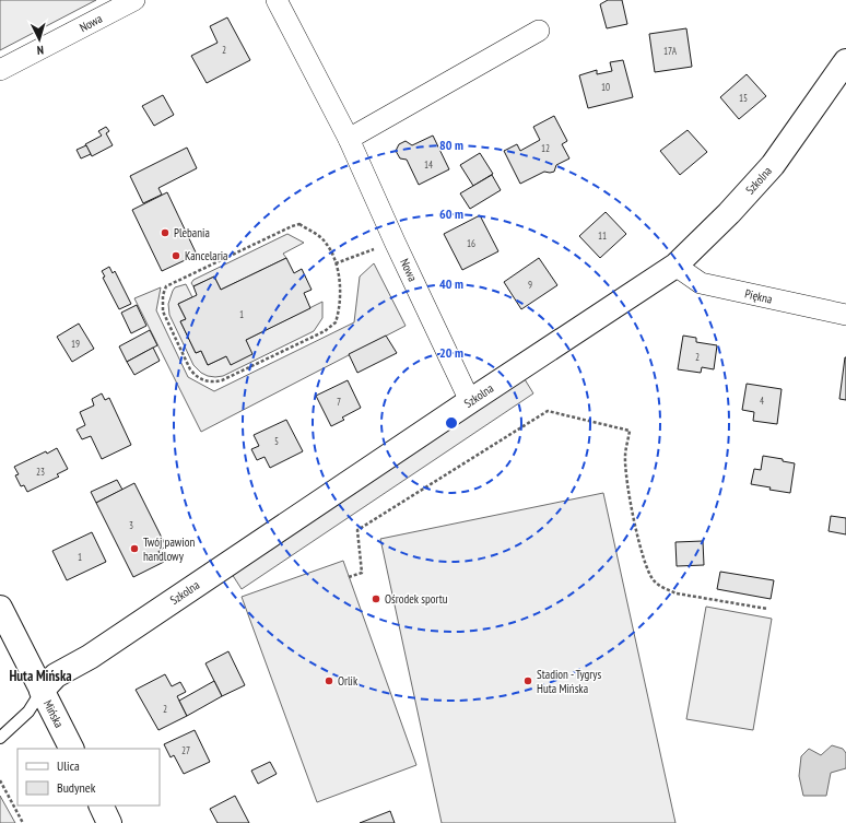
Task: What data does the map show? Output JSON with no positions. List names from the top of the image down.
{
  "streets": {
    "street": [
      "Nowa",
      "Szkolna",
      "Piękna",
      "Mińska"
    ]
  },
  "crossings": [
    ["Nowa", "Szkolna"],
    ["Szkolna", "Piękna"],
    ["Szkolna", "Mińska"]
  ],
  "districts": ["Huta Mińska"],
  "places": [
    "Plebania",
    "Kancelaria",
    "Twój pawion handlowy",
    "Ośrodek sportu",
    "Orlik",
    "Stadion - Tygrys Huta Mińska"
  ],
  "house_numbers": [
    "2",
    "17A",
    "10",
    "15",
    "12",
    "14",
    "11",
    "16",
    "9",
    "1",
    "19",
    "2",
    "4",
    "7",
    "5",
    "23",
    "3",
    "1",
    "2",
    "27"
  ],
  "legend": ["Ulica", "Budynek"],
  "north": "bottom",
  "rings": [
    "80 m",
    "60 m",
    "40 m",
    "20 m"
  ]
}
